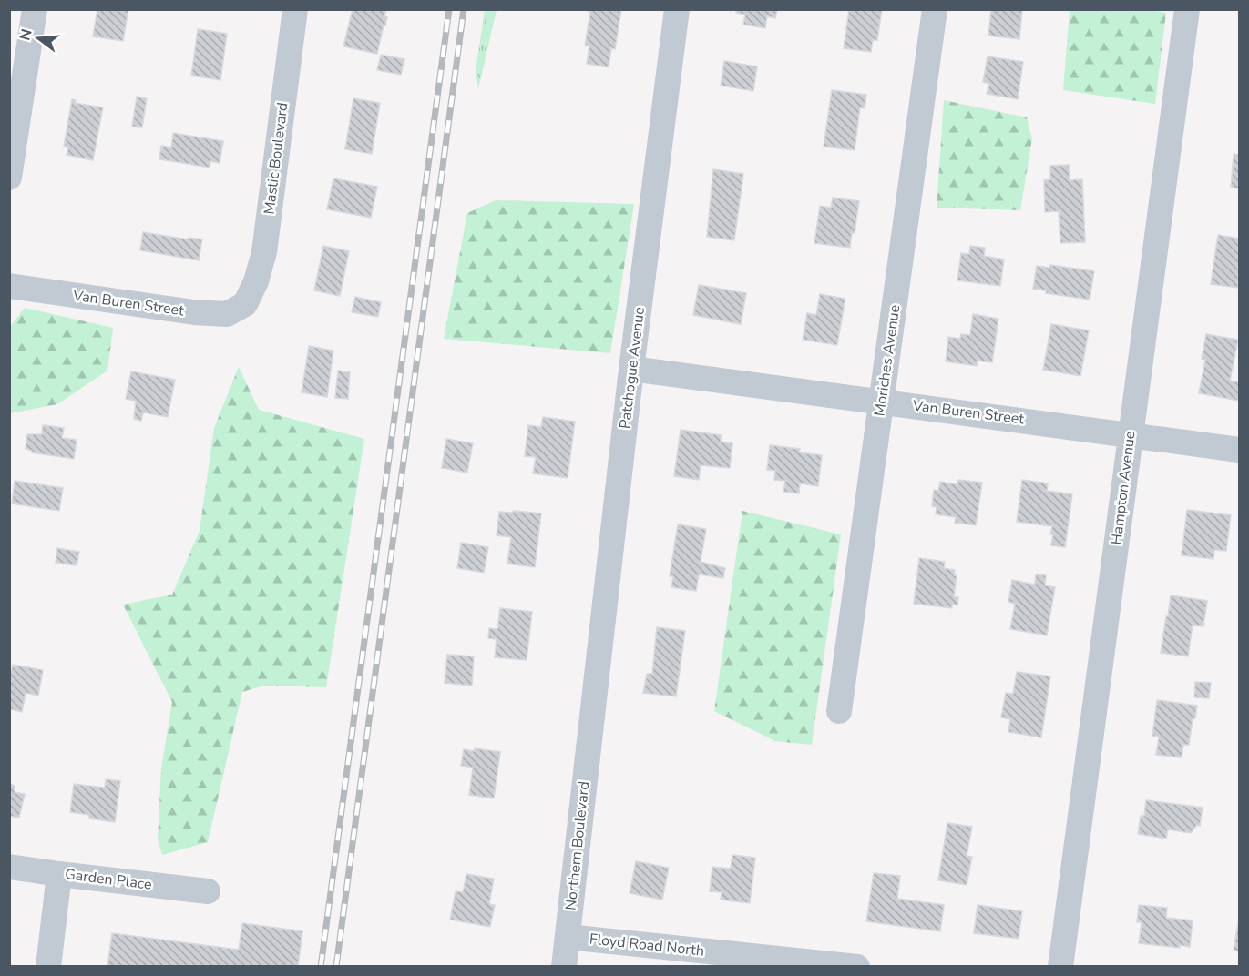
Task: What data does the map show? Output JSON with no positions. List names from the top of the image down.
{
  "streets": {
    "street": [
      "Mastic Boulevard",
      "Van Buren Street",
      "Moriches Avenue",
      "Patchogue Avenue",
      "Hampton Avenue",
      "Northern Boulevard",
      "Garden Place",
      "Floyd Road North"
    ]
  },
  "crossings": [
    ["Mastic Boulevard", "Van Buren Street"],
    ["Van Buren Street", "Moriches Avenue"],
    ["Van Buren Street", "Patchogue Avenue"],
    ["Van Buren Street", "Hampton Avenue"],
    ["Patchogue Avenue", "Northern Boulevard"],
    ["Northern Boulevard", "Floyd Road North"]
  ],
  "north": "left"
}
